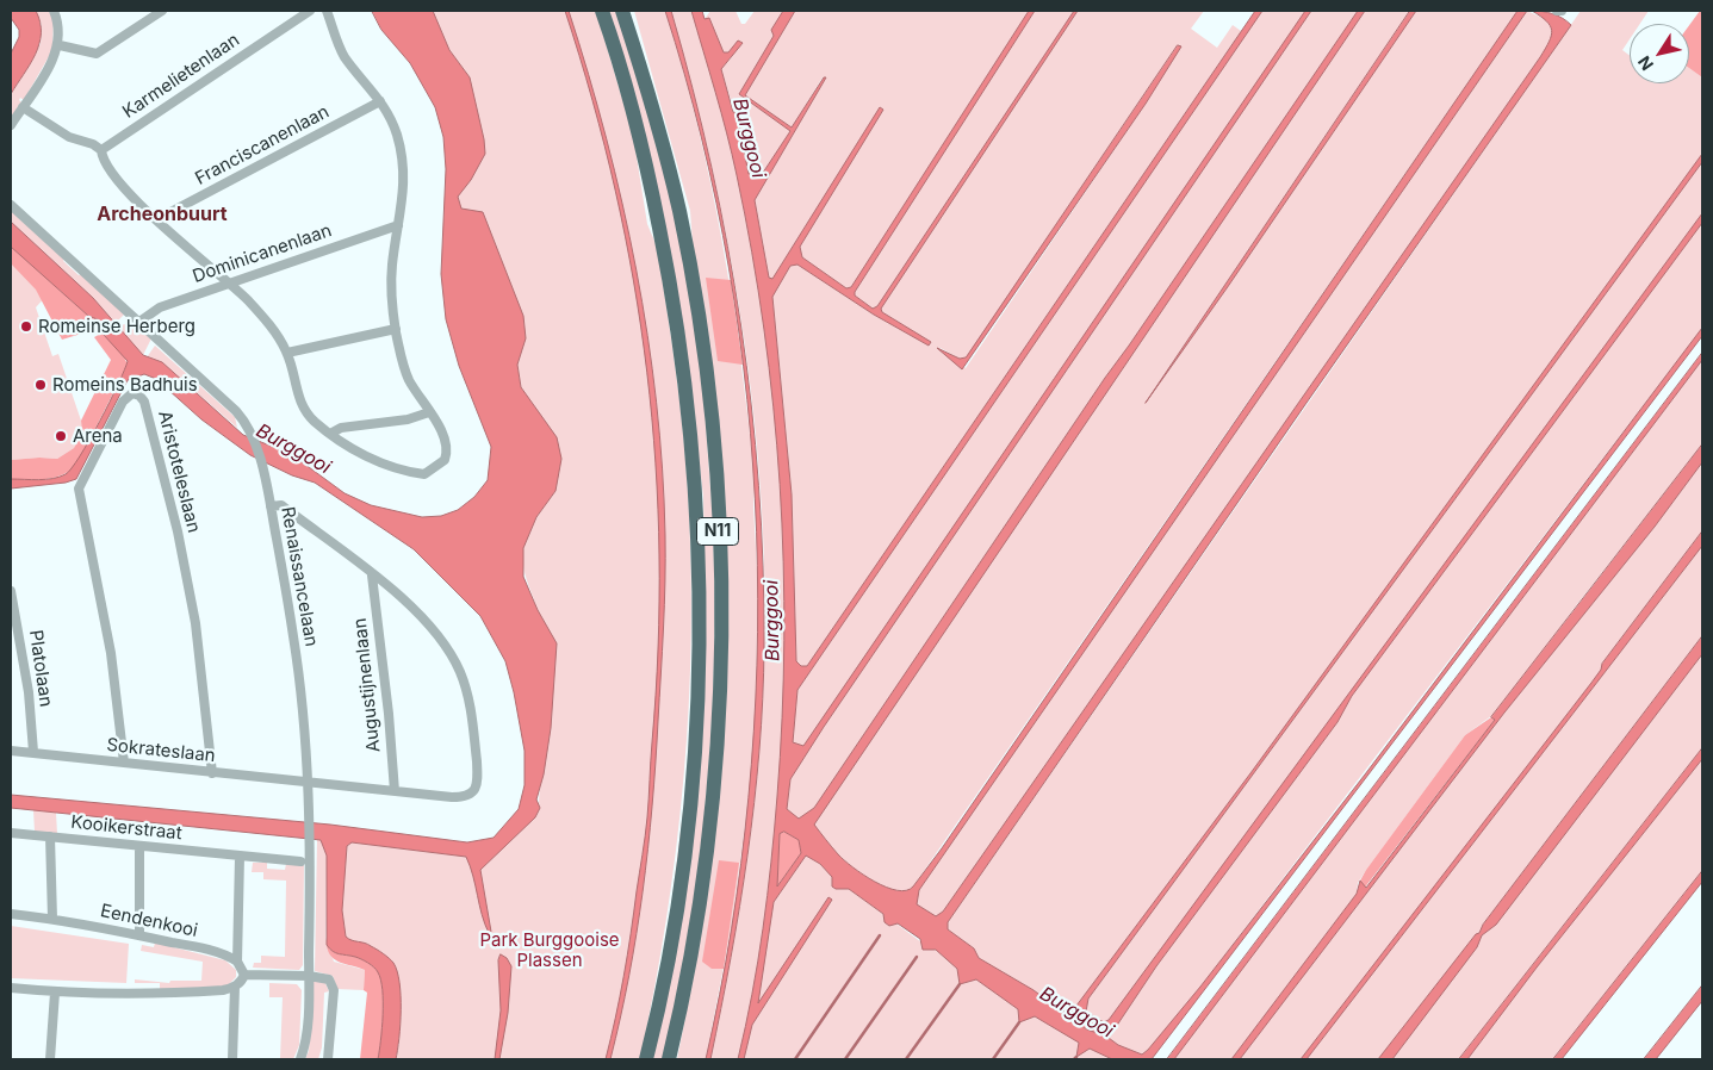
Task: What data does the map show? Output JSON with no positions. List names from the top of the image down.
{
  "streets": {
    "highway": ["N11"],
    "street": [
      "Karmelietenlaan",
      "Franciscanenlaan",
      "Dominicanenlaan",
      "Aristoteleslaan",
      "Renaissancelaan",
      "Platolaan",
      "Augustijnenlaan",
      "Sokrateslaan",
      "Kooikerstraat",
      "Eendenkooi"
    ]
  },
  "crossings": [
    ["Dominicanenlaan", "Renaissancelaan"],
    ["Aristoteleslaan", "Sokrateslaan"],
    ["Renaissancelaan", "Sokrateslaan"],
    ["Platolaan", "Sokrateslaan"]
  ],
  "districts": ["Archeonbuurt"],
  "water": ["Burggooi"],
  "parks": ["Park Burggooise Plassen"],
  "places": ["Romeinse Herberg", "Romeins Badhuis", "Arena"],
  "north": "bottom left"
}
